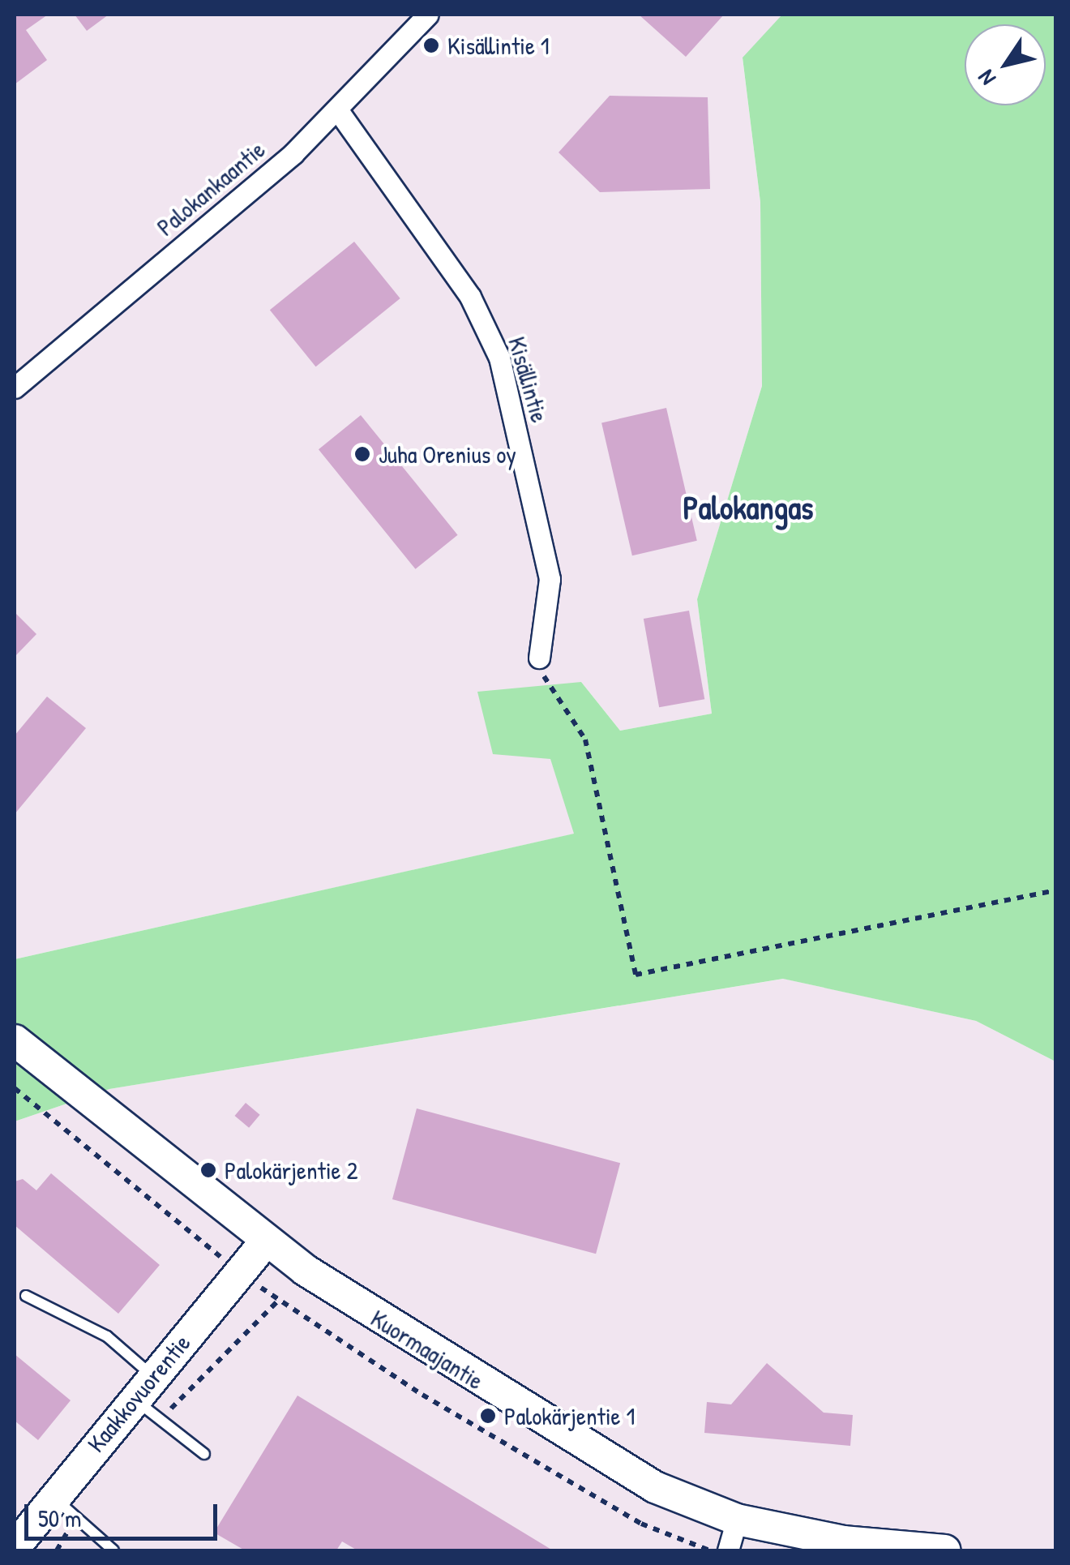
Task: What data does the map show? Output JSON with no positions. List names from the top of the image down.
{
  "streets": {
    "street": [
      "Palokankaantie",
      "Kisällintie",
      "Kuormaajantie",
      "Kaakkovuorentie"
    ]
  },
  "crossings": [
    ["Palokankaantie", "Kisällintie"],
    ["Kuormaajantie", "Kaakkovuorentie"]
  ],
  "districts": ["Palokangas"],
  "places": [
    "Kisällintie 1",
    "Juha Orenius oy",
    "Palokärjentie 2",
    "Palokärjentie 1"
  ],
  "scale_bar": "50 m",
  "north": "bottom left"
}
